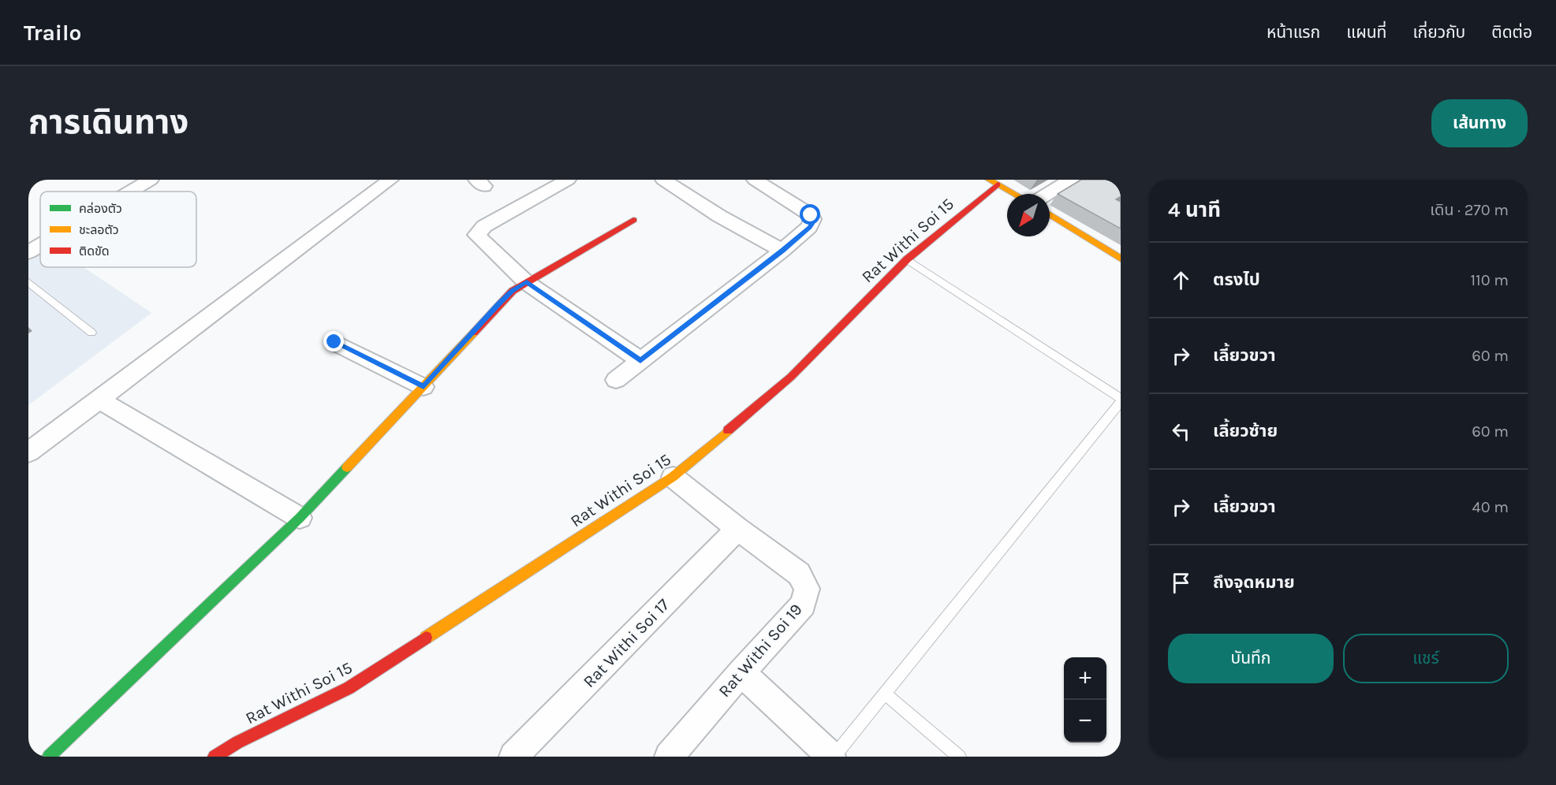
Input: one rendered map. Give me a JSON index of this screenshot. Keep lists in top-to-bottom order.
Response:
{
  "streets": {
    "street": ["Rat Withi Soi 15", "Rat Withi Soi 17", "Rat Withi Soi 19"]
  },
  "crossings": [
    ["Rat Withi Soi 15", "Rat Withi Soi 19"],
    ["Rat Withi Soi 17", "Rat Withi Soi 19"]
  ],
  "legend": ["คล่องตัว", "ชะลอตัว", "ติดขัด"],
  "north": "bottom left",
  "page": {
    "header": "Trailo",
    "nav": [
      "หน้าแรก",
      "แผนที่",
      "เกี่ยวกับ",
      "ติดต่อ"
    ],
    "title": "การเดินทาง",
    "buttons": [
      "เส้นทาง",
      ["บันทึก", "แชร์"]
    ],
    "heading": ["4 นาที", "เดิน · 270 m"],
    "list": [
      ["ตรงไป", "110 m"],
      ["เลี้ยวขวา", "60 m"],
      ["เลี้ยวซ้าย", "60 m"],
      ["เลี้ยวขวา", "40 m"],
      "ถึงจุดหมาย"
    ],
    "map_buttons": ["+", "−"]
  }
}
